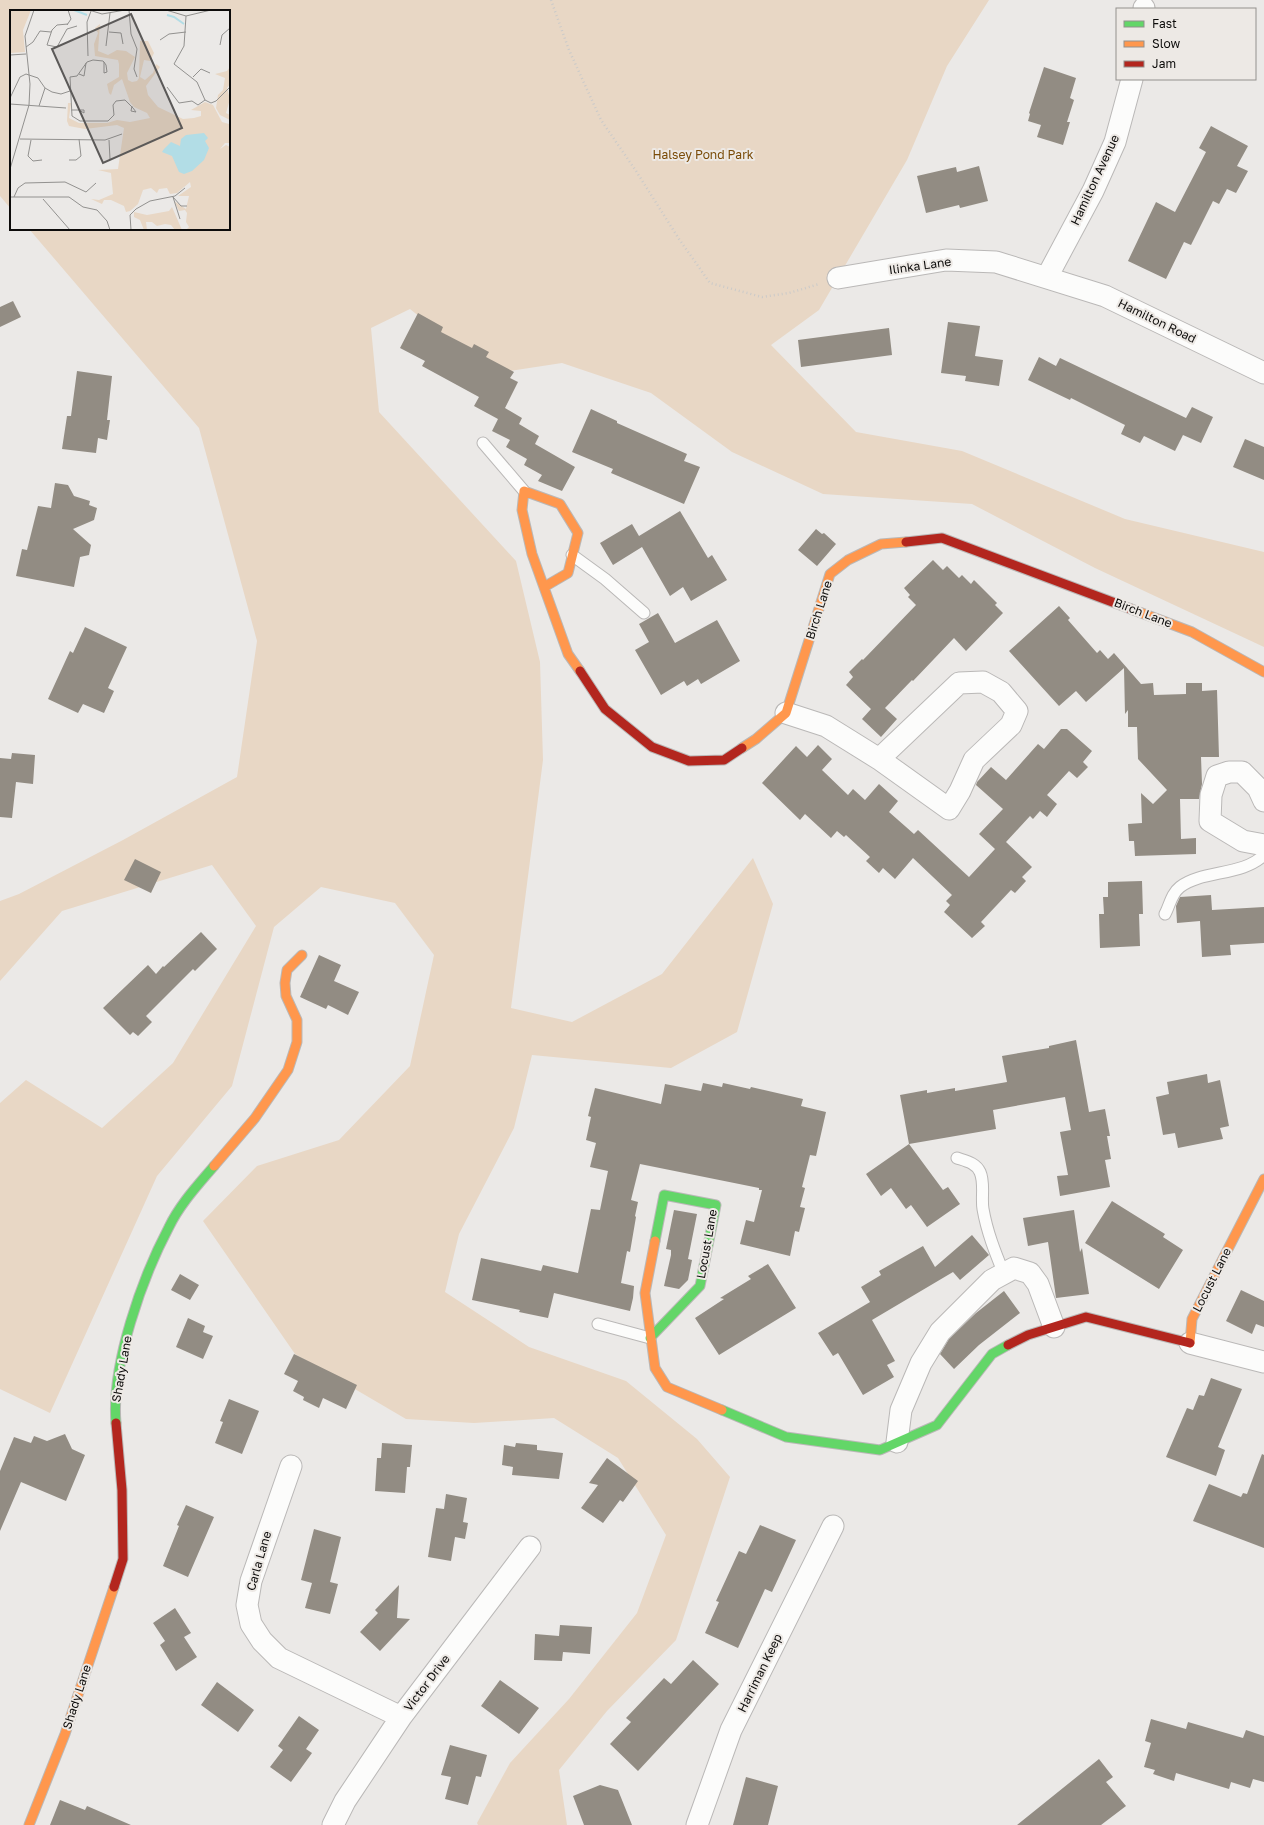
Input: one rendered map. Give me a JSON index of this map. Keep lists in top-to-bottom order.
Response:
{
  "streets": {
    "street": [
      "Hamilton Avenue",
      "Ilinka Lane",
      "Hamilton Road",
      "Birch Lane",
      "Locust Lane",
      "Shady Lane",
      "Carla Lane",
      "Harriman Keep",
      "Victor Drive"
    ]
  },
  "crossings": [
    ["Hamilton Avenue", "Ilinka Lane"],
    ["Hamilton Avenue", "Hamilton Road"],
    ["Ilinka Lane", "Hamilton Road"],
    ["Carla Lane", "Victor Drive"]
  ],
  "parks": ["Halsey Pond Park"],
  "legend": ["Fast", "Slow", "Jam"]
}
